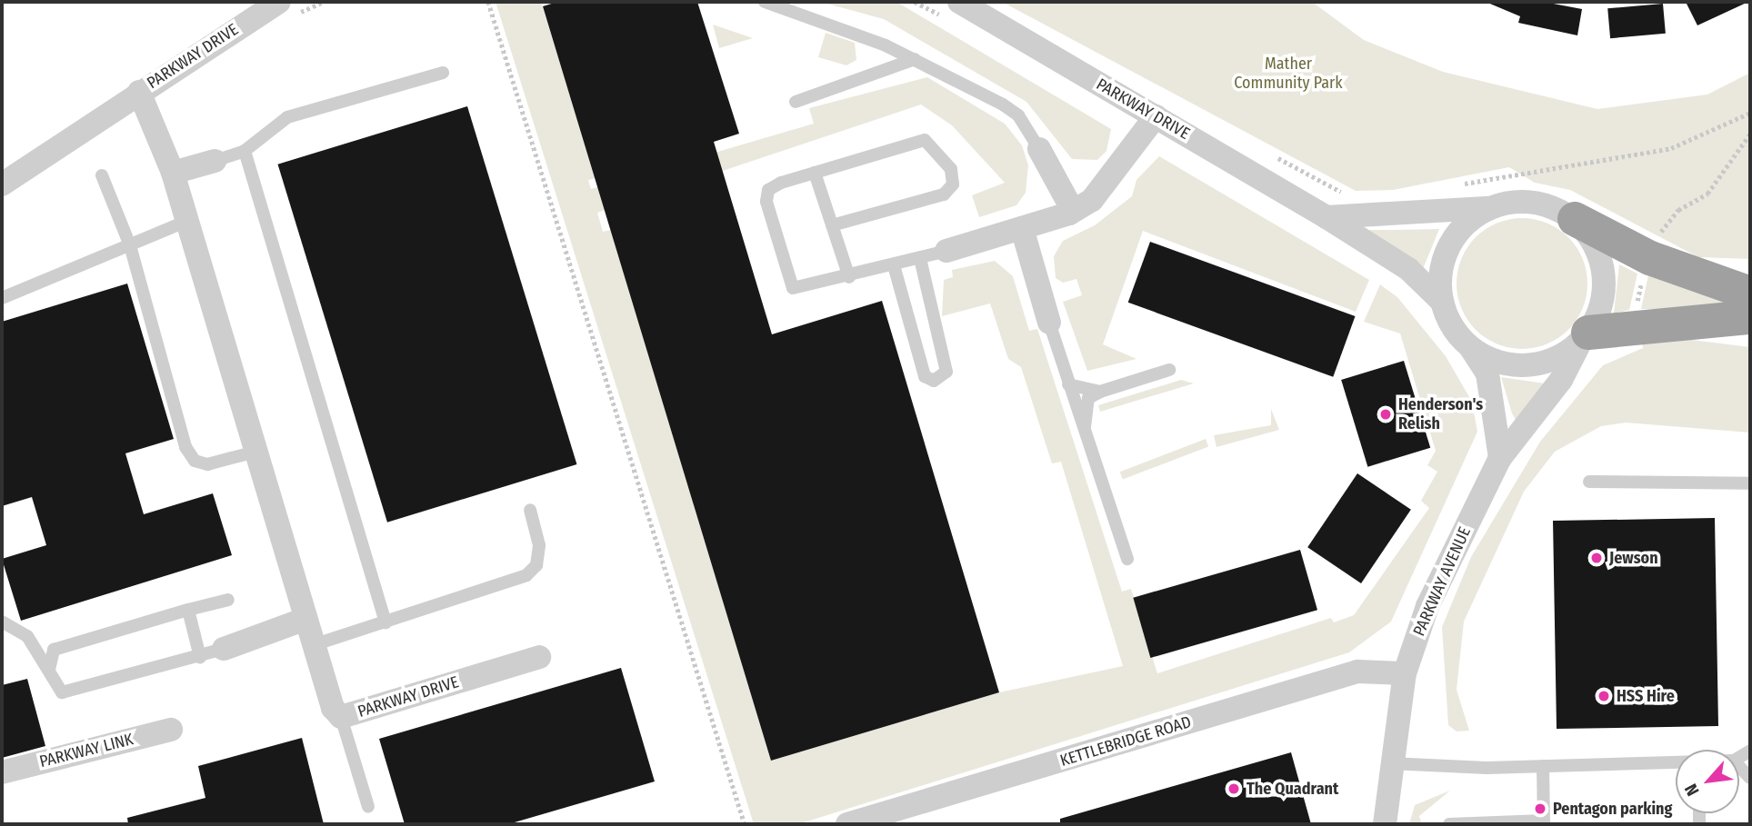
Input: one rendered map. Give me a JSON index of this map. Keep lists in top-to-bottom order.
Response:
{
  "streets": {
    "street": [
      "PARKWAY DRIVE",
      "PARKWAY AVENUE",
      "KETTLEBRIDGE ROAD",
      "PARKWAY LINK"
    ]
  },
  "crossings": [
    ["PARKWAY DRIVE", "PARKWAY AVENUE"],
    ["PARKWAY AVENUE", "KETTLEBRIDGE ROAD"]
  ],
  "parks": ["Mather Community Park"],
  "places": [
    "Henderson's Relish",
    "Jewson",
    "HSS Hire",
    "The Quadrant",
    "Pentagon parking"
  ],
  "north": "bottom left"
}
